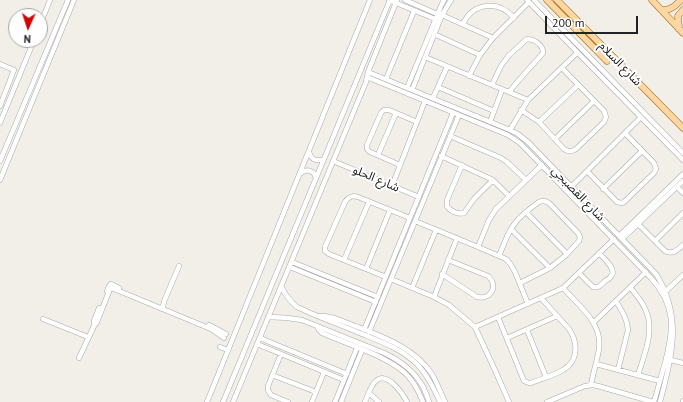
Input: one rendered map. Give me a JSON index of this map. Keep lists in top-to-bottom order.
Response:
{
  "streets": {
    "main road": ["شارع السلام"],
    "street": ["شارع الحلو", "شارع القصبجي"]
  },
  "scale_bar": "200 m",
  "north": "bottom"
}
